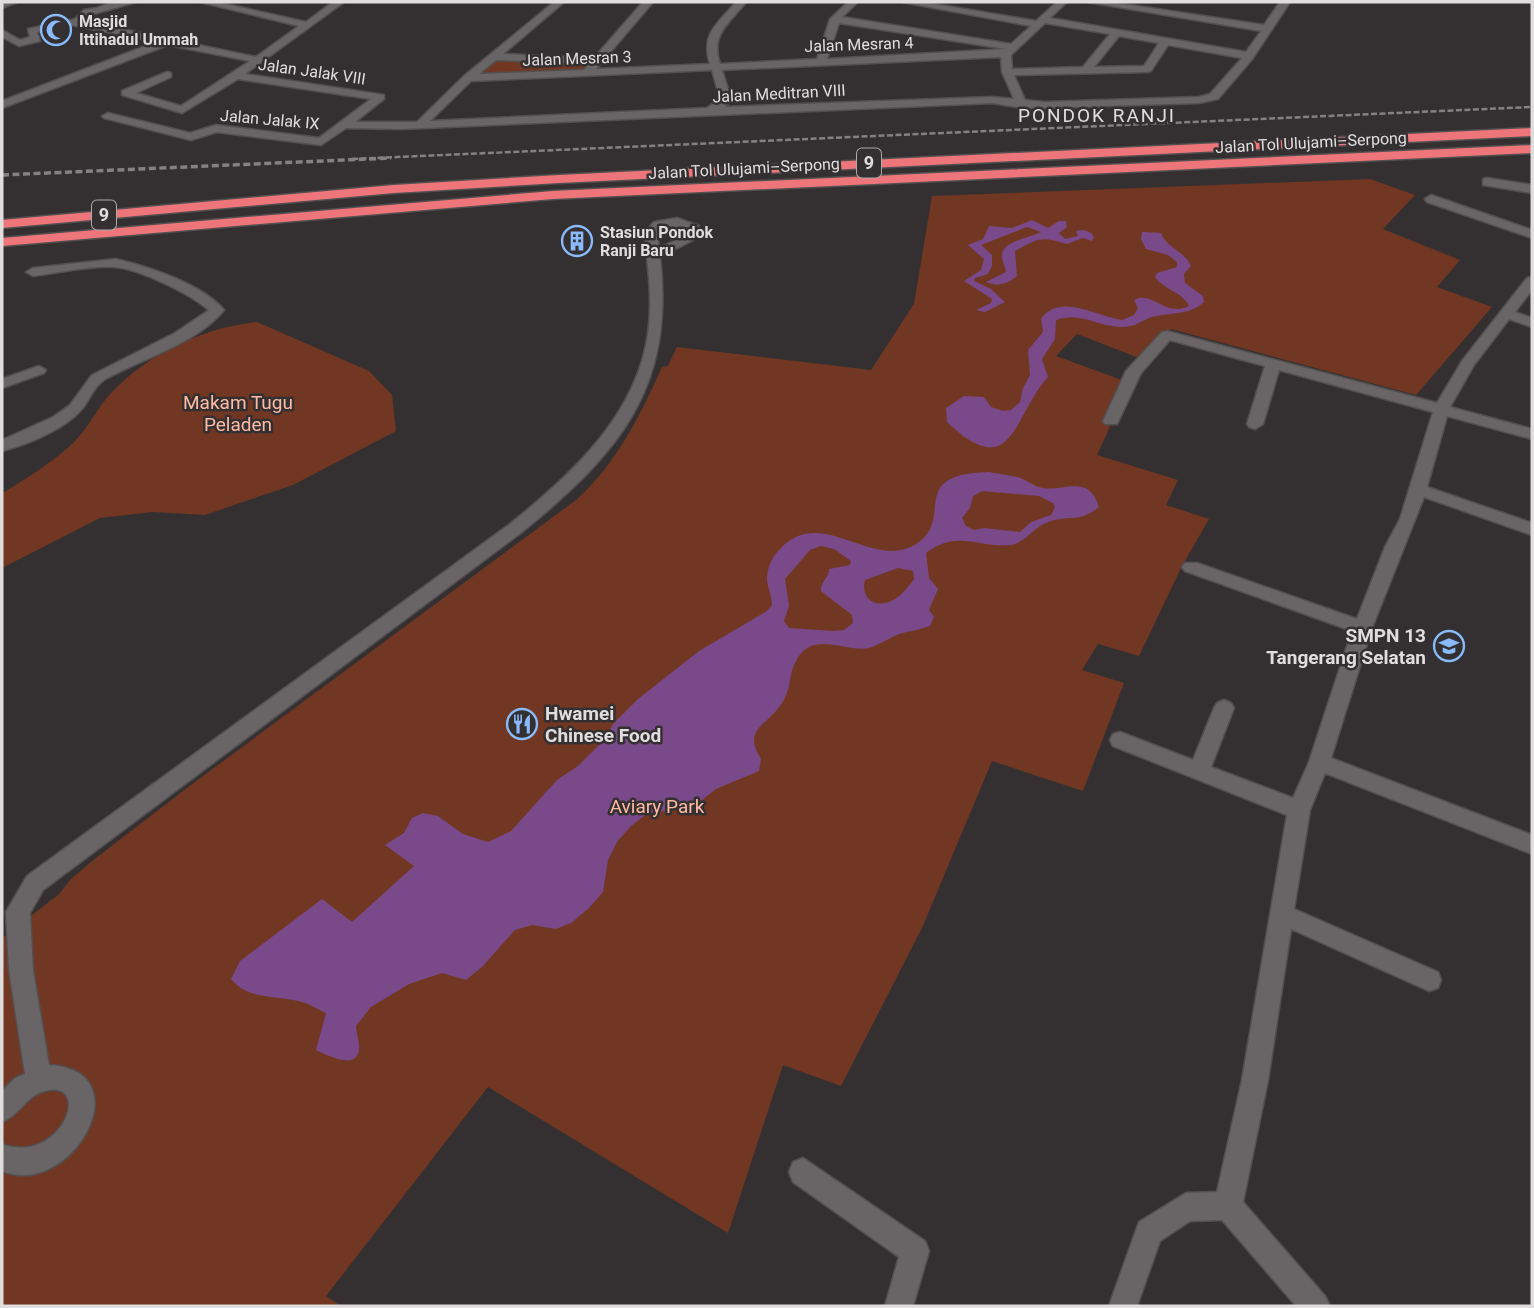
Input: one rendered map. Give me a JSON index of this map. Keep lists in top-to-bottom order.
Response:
{
  "streets": {
    "highway": ["Jalan Tol Ulujami–Serpong", "9"],
    "street": [
      "Jalan Mesran 4",
      "Jalan Mesran 3",
      "Jalan Jalak VIII",
      "Jalan Meditran VIII",
      "Jalan Jalak IX"
    ]
  },
  "crossings": [
    ["Jalan Mesran 4", "Jalan Mesran 3"],
    ["Jalan Jalak VIII", "Jalan Meditran VIII"],
    ["Jalan Jalak VIII", "Jalan Jalak IX"],
    ["Jalan Meditran VIII", "Jalan Jalak IX"]
  ],
  "districts": ["PONDOK RANJI"],
  "parks": ["Makam Tugu Peladen", "Aviary Park"],
  "places": {
    "mosque": ["Masjid Ittihadul Ummah"],
    "building": ["Stasiun Pondok Ranji Baru"],
    "school or university": ["SMPN 13 Tangerang Selatan"],
    "restaurant": ["Hwamei Chinese Food"]
  }
}
